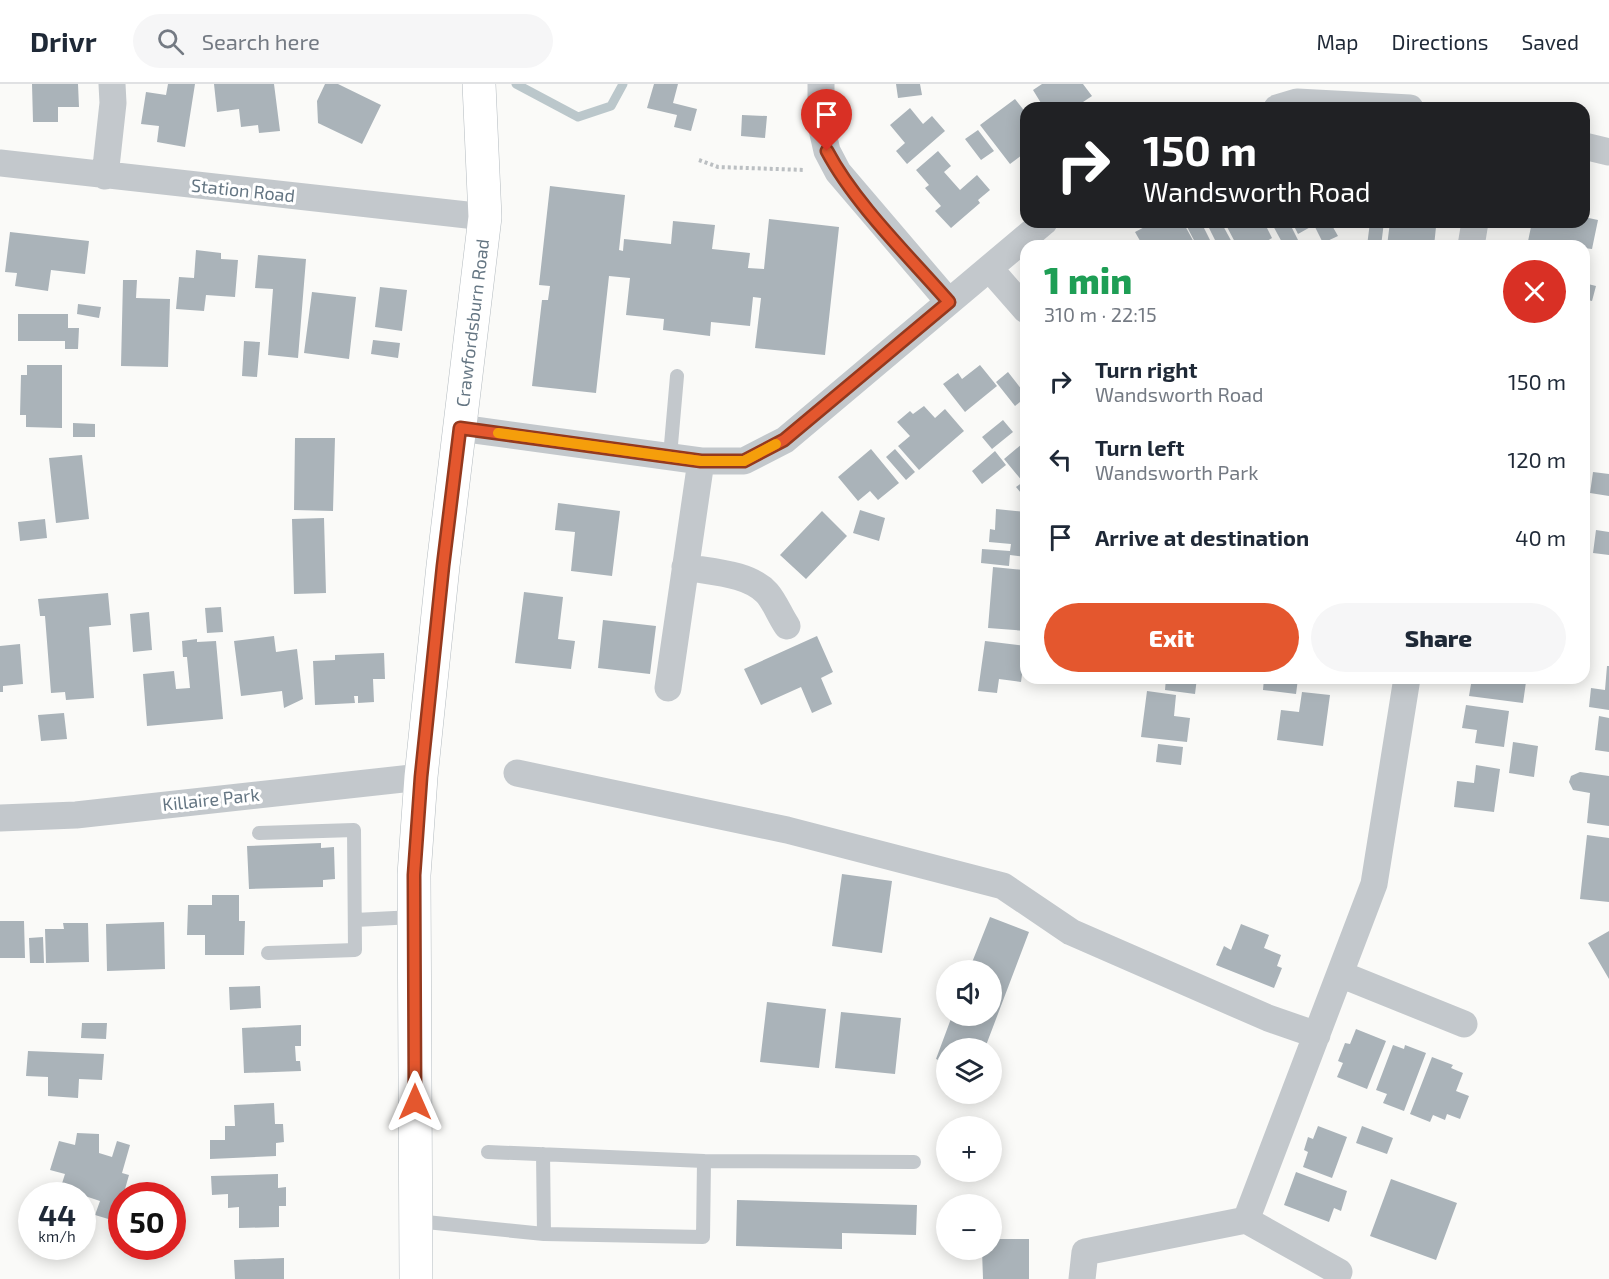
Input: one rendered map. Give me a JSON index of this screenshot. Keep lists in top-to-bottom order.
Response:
{
  "streets": {
    "main road": ["Crawfordsburn Road"],
    "street": ["Station Road", "Killaire Park"]
  },
  "crossings": [
    ["Station Road", "Crawfordsburn Road"],
    ["Crawfordsburn Road", "Killaire Park"]
  ],
  "page": {
    "header": "Drivr",
    "search": "Search here",
    "nav": ["Map", "Directions", "Saved"],
    "turn": ["150 m", "Wandsworth Road"],
    "heading": ["1 min", "310 m · 22:15"],
    "list": [
      {
        "name": "Turn right",
        "note": "Wandsworth Road",
        "value": "150 m"
      },
      {
        "name": "Turn left",
        "note": "Wandsworth Park",
        "value": "120 m"
      },
      {
        "name": "Arrive at destination",
        "value": "40 m"
      }
    ],
    "buttons": ["Exit", "Share"],
    "map_buttons": ["+", "−"],
    "speed": "44 km/h",
    "limit": "50"
  }
}
